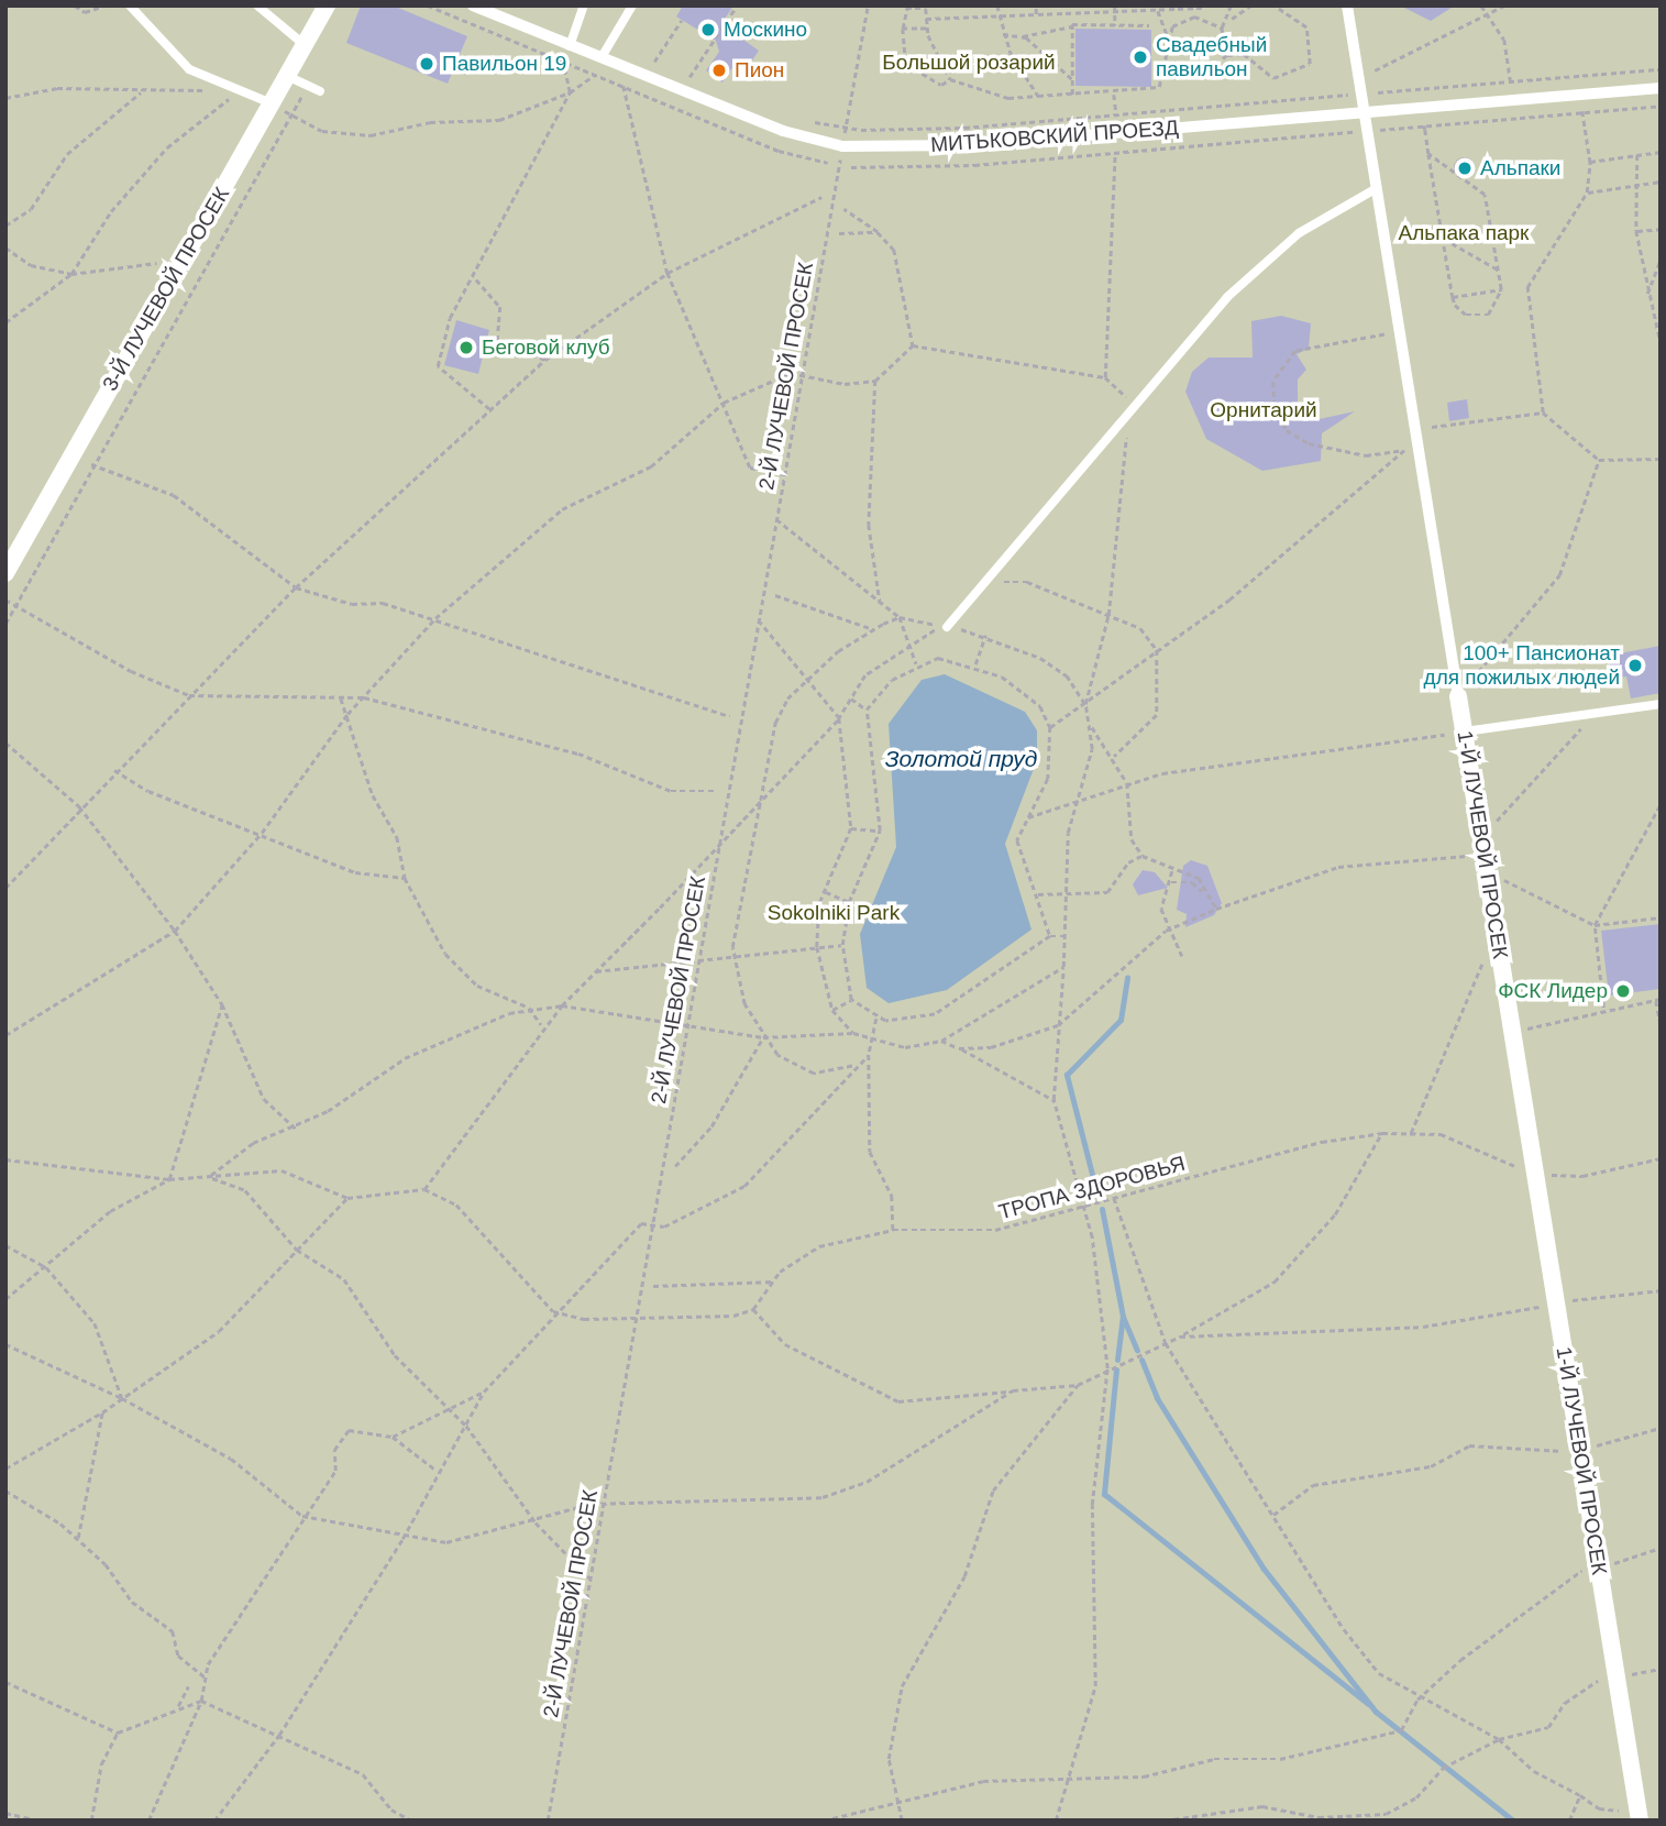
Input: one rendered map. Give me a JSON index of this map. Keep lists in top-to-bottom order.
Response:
{
  "streets": {
    "street": ["МИТЬКОВСКИЙ ПРОЕЗД", "3-Й ЛУЧЕВОЙ ПРОСЕК", "1-Й ЛУЧЕВОЙ ПРОСЕК"],
    "path": ["2-Й ЛУЧЕВОЙ ПРОСЕК", "ТРОПА ЗДОРОВЬЯ"]
  },
  "crossings": [
    ["МИТЬКОВСКИЙ ПРОЕЗД", "1-Й ЛУЧЕВОЙ ПРОСЕК"],
    ["1-Й ЛУЧЕВОЙ ПРОСЕК", "ТРОПА ЗДОРОВЬЯ"]
  ],
  "water": ["Золотой пруд"],
  "parks": [
    "Большой розарий",
    "Альпака парк",
    "Орнитарий",
    "Sokolniki Park"
  ],
  "places": [
    "Москино",
    "Свадебный павильон",
    "Павильон 19",
    "Пион",
    "Альпаки",
    "Беговой клуб",
    "100+ Пансионат для пожилых людей",
    "ФСК Лидер"
  ]
}
